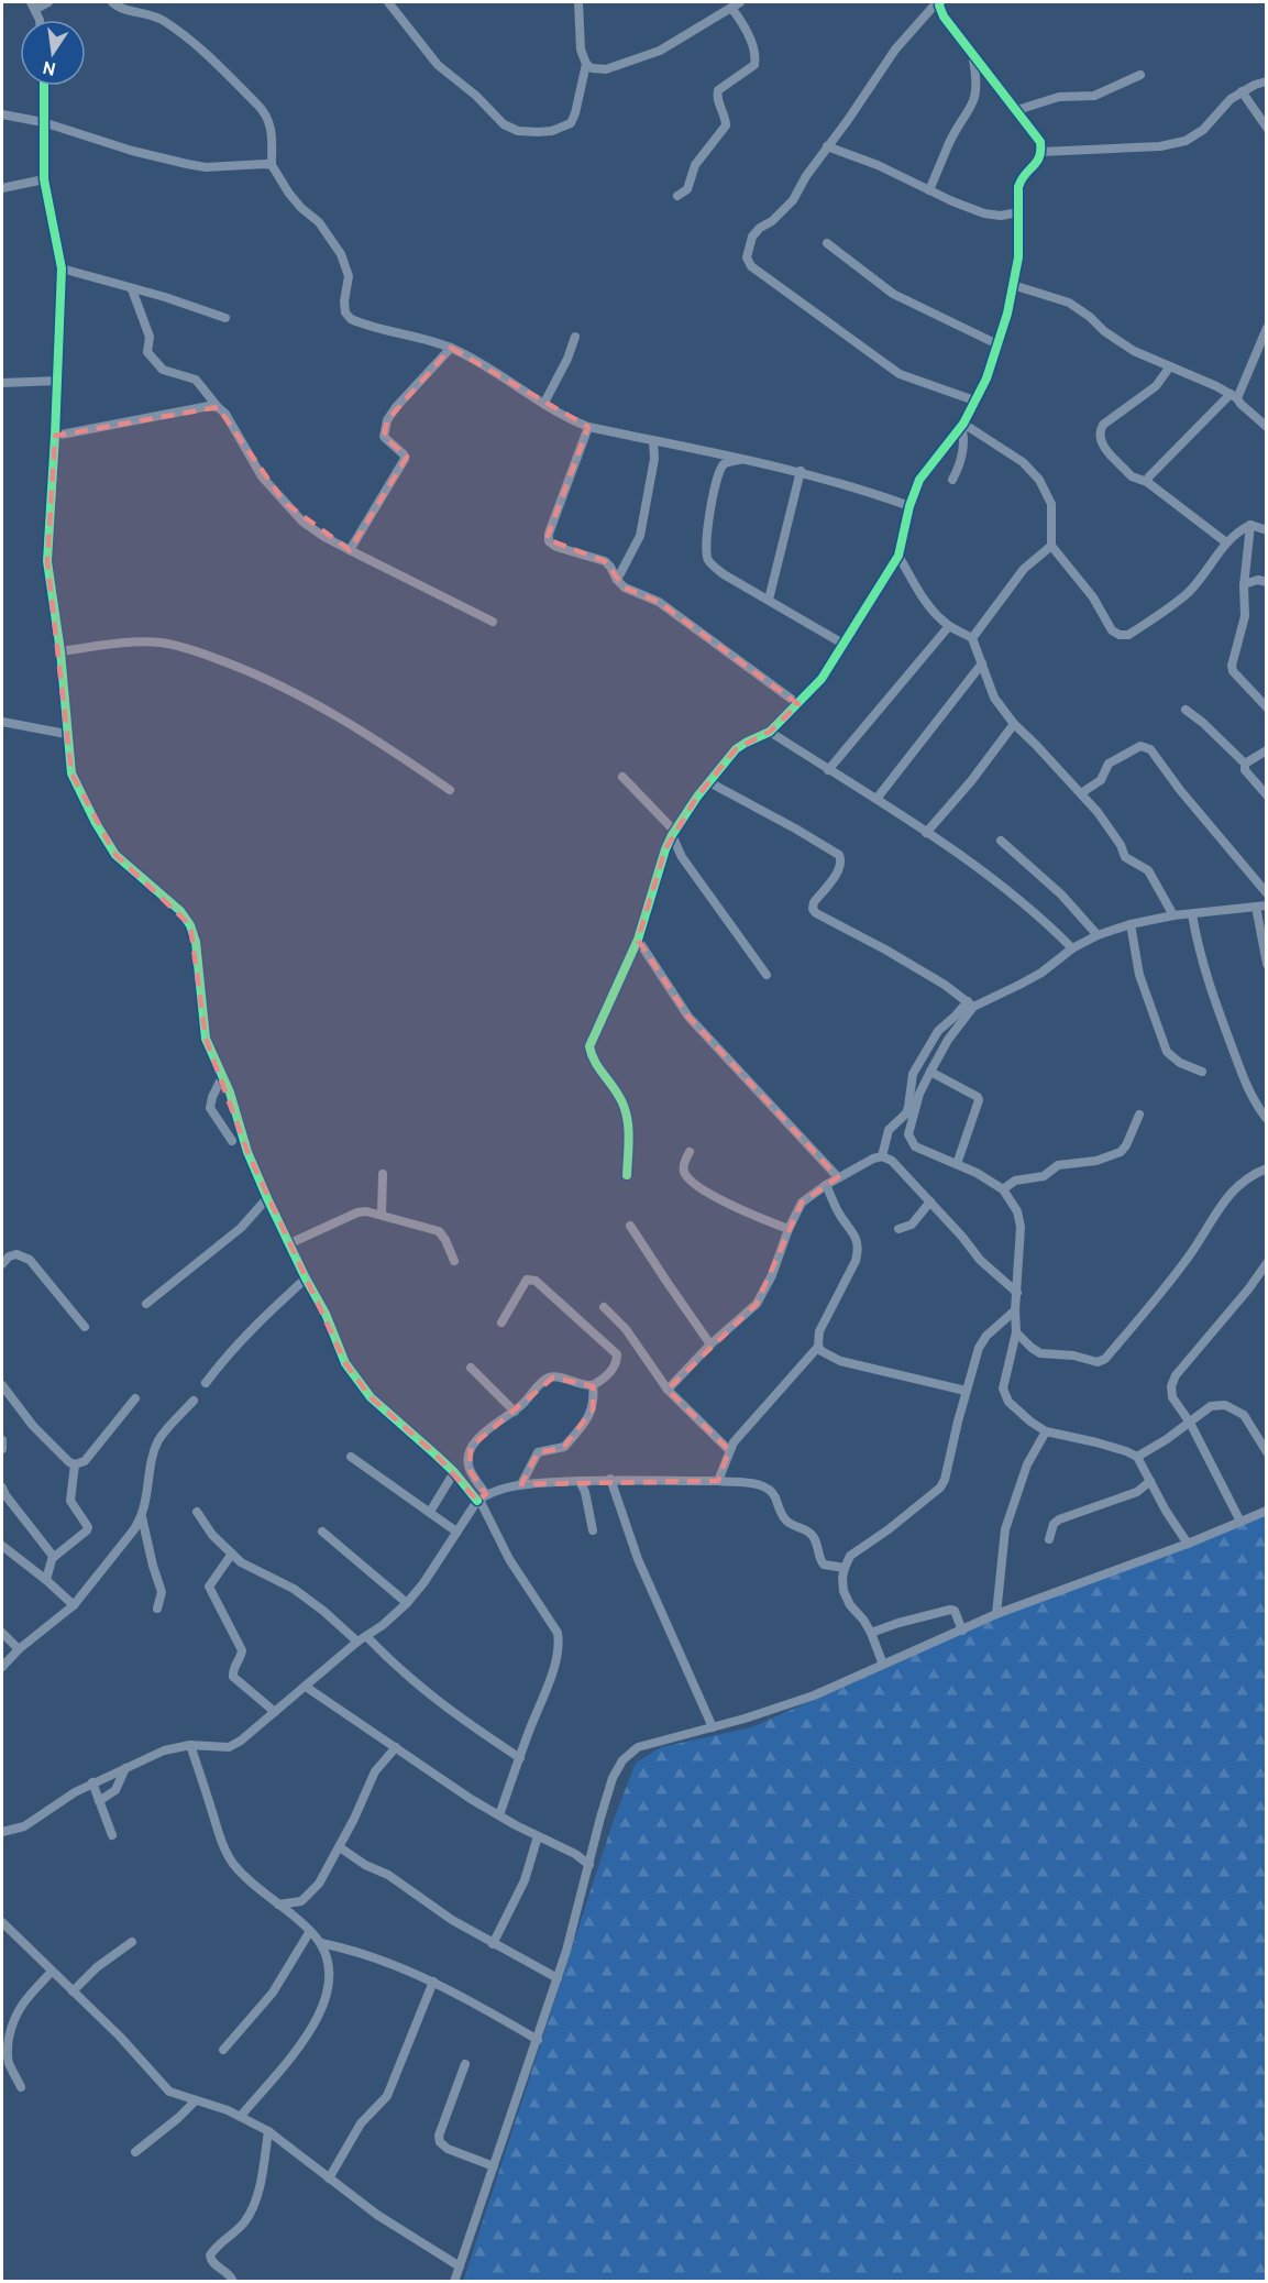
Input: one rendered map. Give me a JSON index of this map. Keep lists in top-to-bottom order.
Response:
{
  "north": "bottom"
}
